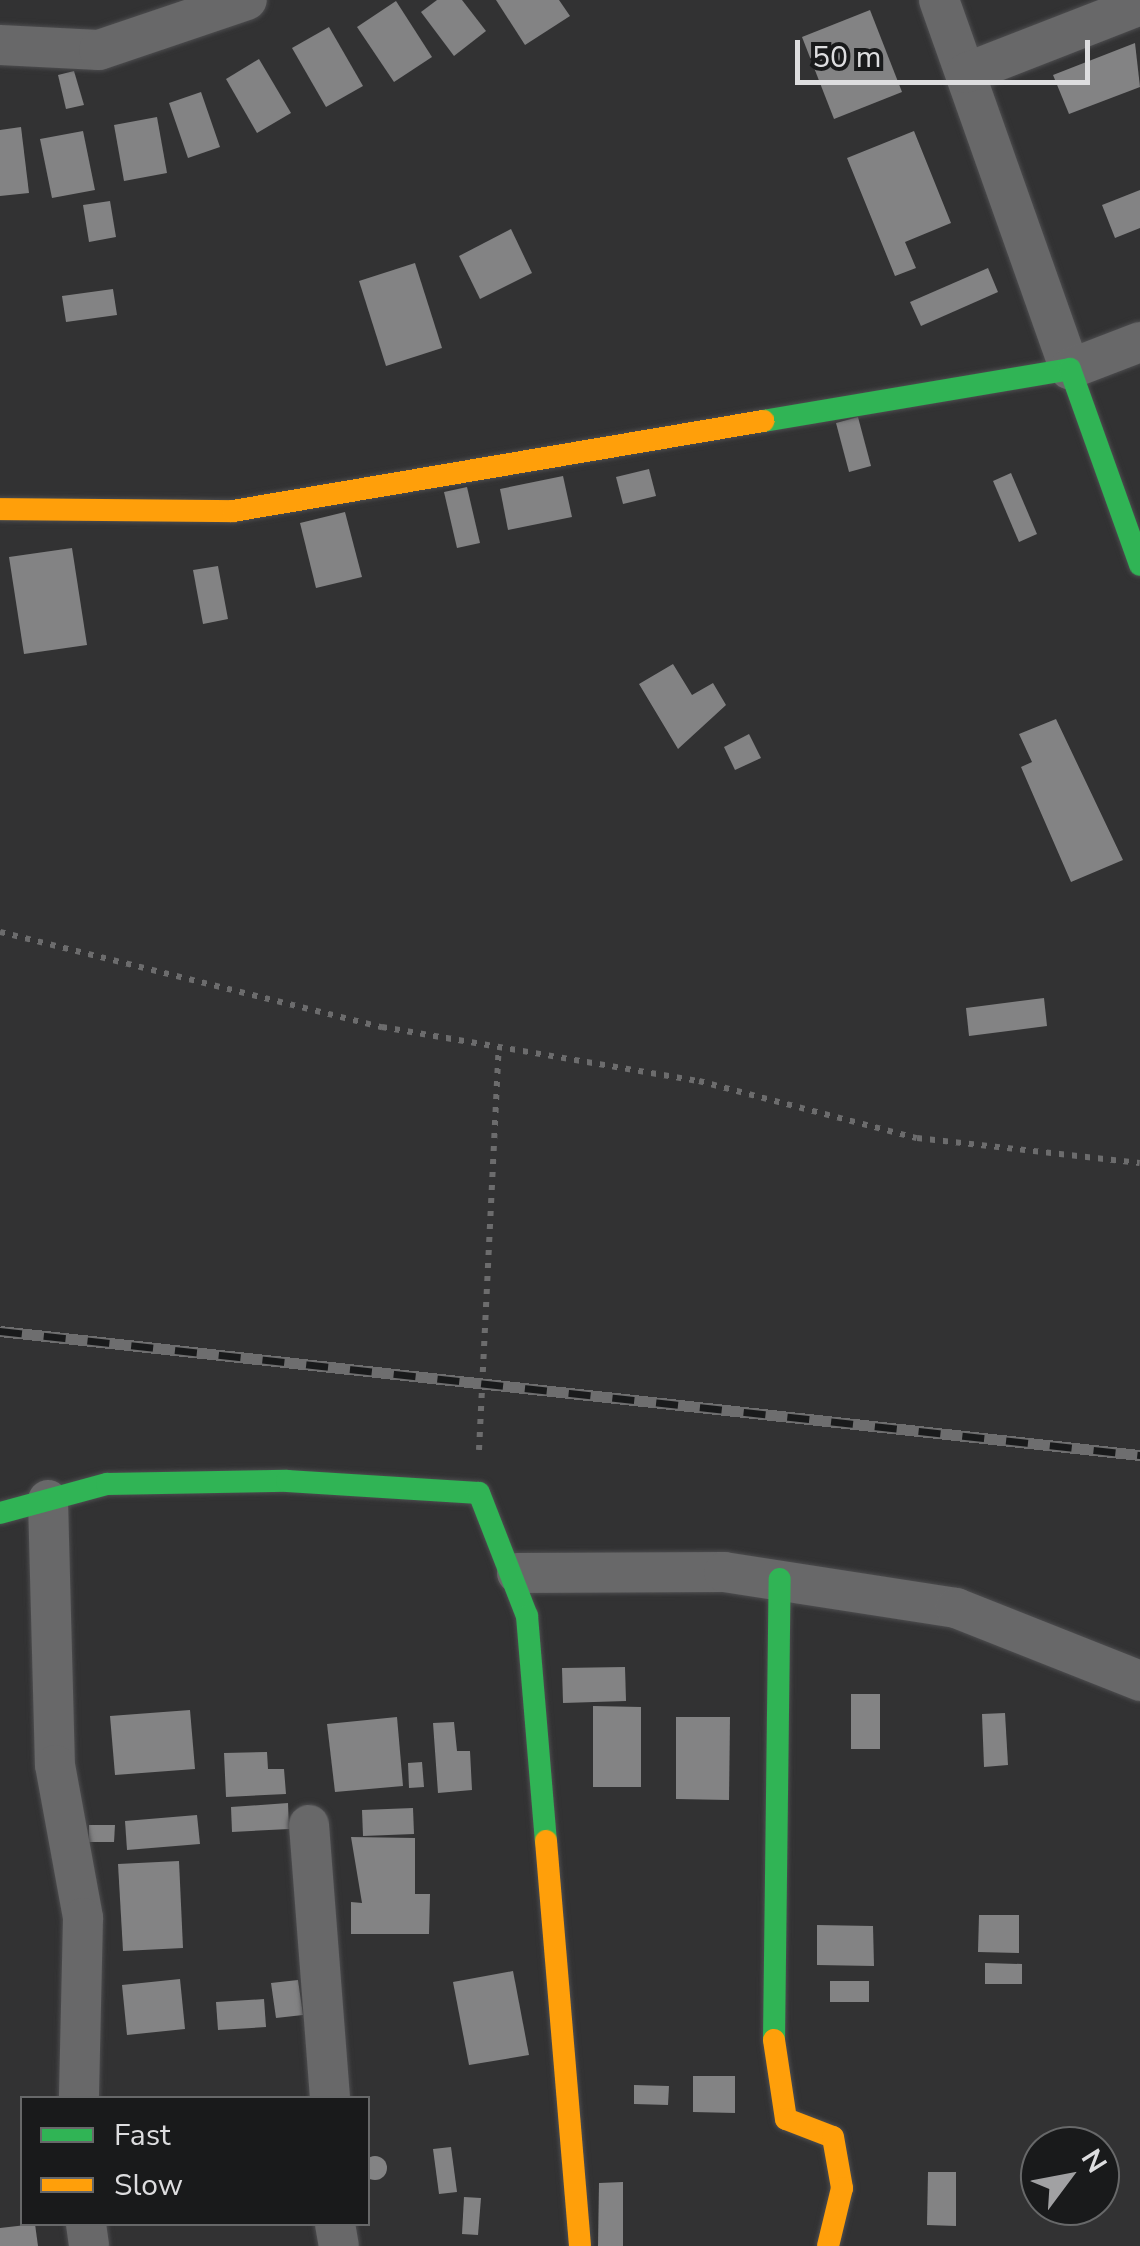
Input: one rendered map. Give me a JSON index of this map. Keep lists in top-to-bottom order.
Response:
{
  "legend": ["Fast", "Slow"],
  "scale_bar": "50 m",
  "north": "top right"
}
